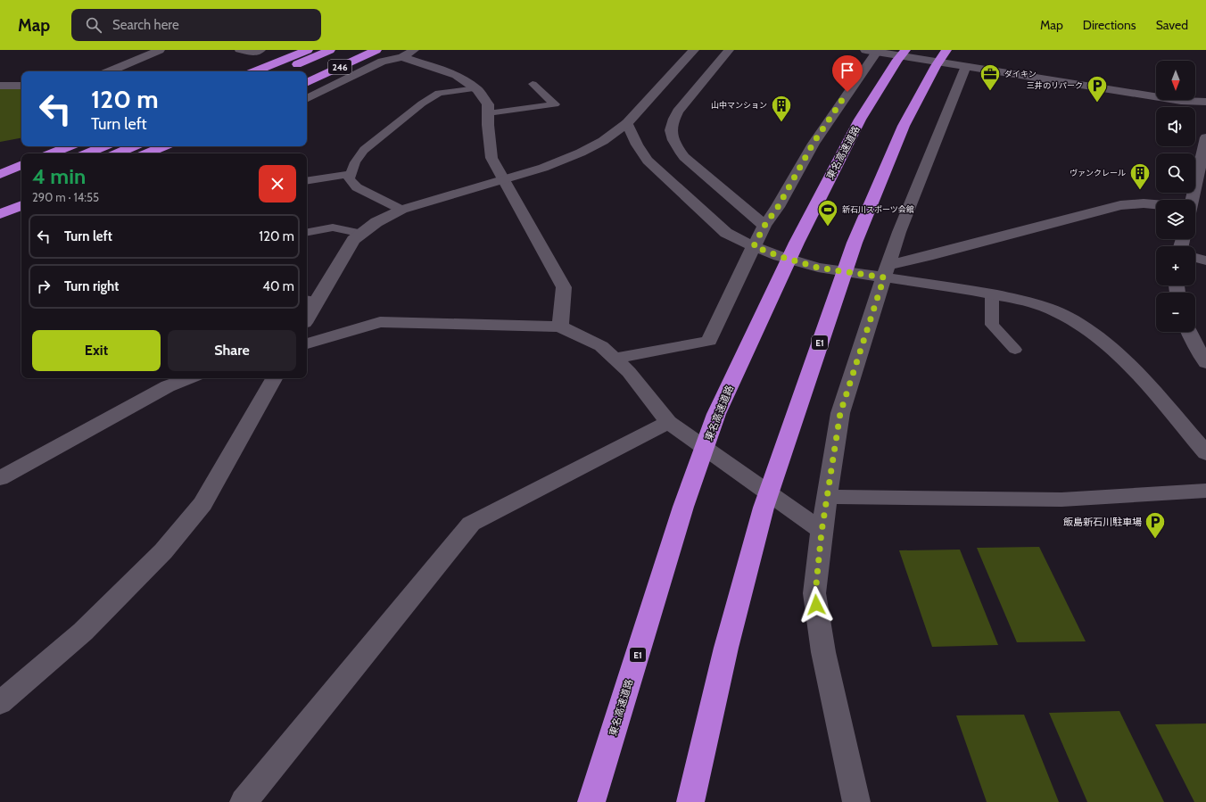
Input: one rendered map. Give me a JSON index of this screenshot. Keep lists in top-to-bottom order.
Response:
{
  "streets": {
    "highway": ["246", "東名高速道路", "E1"]
  },
  "places": {
    "office": ["ダイキン"],
    "parking": ["三井のリパーク", "飯島新石川駐車場"],
    "building": ["山中マンション", "ヴァンクレール"],
    "sports": ["新石川スポーツ会館"]
  },
  "north": "bottom",
  "page": {
    "header": "Map",
    "search": "Search here",
    "nav": ["Map", "Directions", "Saved"],
    "map_buttons": ["+", "−"],
    "turn": ["120 m", "Turn left"],
    "heading": ["4 min", "290 m · 14:55"],
    "list": [
      {
        "name": "Turn left",
        "value": "120 m"
      },
      {
        "name": "Turn right",
        "value": "40 m"
      }
    ],
    "buttons": ["Exit", "Share"]
  }
}
